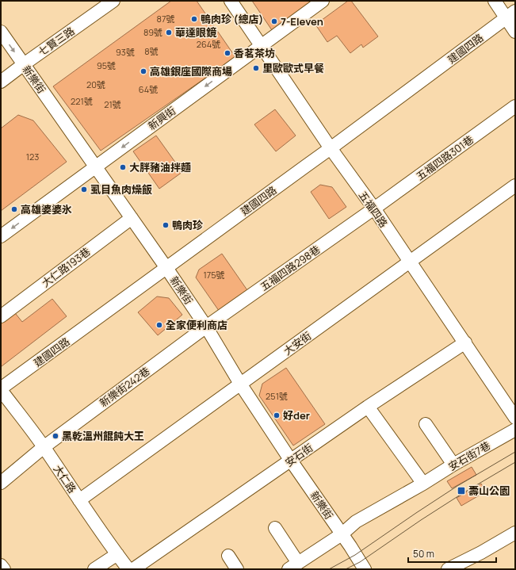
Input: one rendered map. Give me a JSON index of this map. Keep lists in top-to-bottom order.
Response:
{
  "streets": {
    "street": [
      "七賢三路",
      "建國四路",
      "新樂街",
      "新興街",
      "五福四路301巷",
      "五福四路",
      "大仁路193巷",
      "五福四路298巷",
      "大安街",
      "新樂街242巷",
      "安石街",
      "安石街7巷",
      "大仁路"
    ]
  },
  "crossings": [
    ["七賢三路", "新樂街"],
    ["建國四路", "新樂街"],
    ["建國四路", "五福四路"],
    ["建國四路", "大仁路"],
    ["新樂街", "新興街"],
    ["新樂街", "大仁路193巷"],
    ["新樂街", "五福四路298巷"],
    ["新樂街", "大安街"],
    ["新樂街", "新樂街242巷"],
    ["新樂街", "安石街"],
    ["新樂街", "安石街7巷"],
    ["新興街", "五福四路"],
    ["五福四路301巷", "五福四路"],
    ["五福四路301巷", "五福四路298巷"],
    ["五福四路", "五福四路298巷"],
    ["五福四路", "大安街"],
    ["五福四路", "安石街"],
    ["五福四路298巷", "新樂街242巷"],
    ["大安街", "大仁路"],
    ["新樂街242巷", "大仁路"]
  ],
  "one_way": ["新興街"],
  "places": {
    "other": [
      "鴨肉珍 (總店)",
      "7-Eleven",
      "華達眼鏡",
      "香茗茶坊",
      "里歐歐式早餐",
      "高雄銀座國際商場",
      "大胖豬油拌麵",
      "虱目魚肉燥飯",
      "高雄婆婆氷",
      "鴨肉珍",
      "全家便利商店",
      "好der",
      "黑乾溫州餛飩大王"
    ],
    "transit": ["壽山公園"]
  },
  "house_numbers": [
    "87號",
    "89號",
    "264號",
    "8號",
    "93號",
    "95號",
    "20號",
    "64號",
    "221號",
    "21號",
    "123",
    "175號",
    "251號"
  ],
  "scale_bar": "50 m"
}
